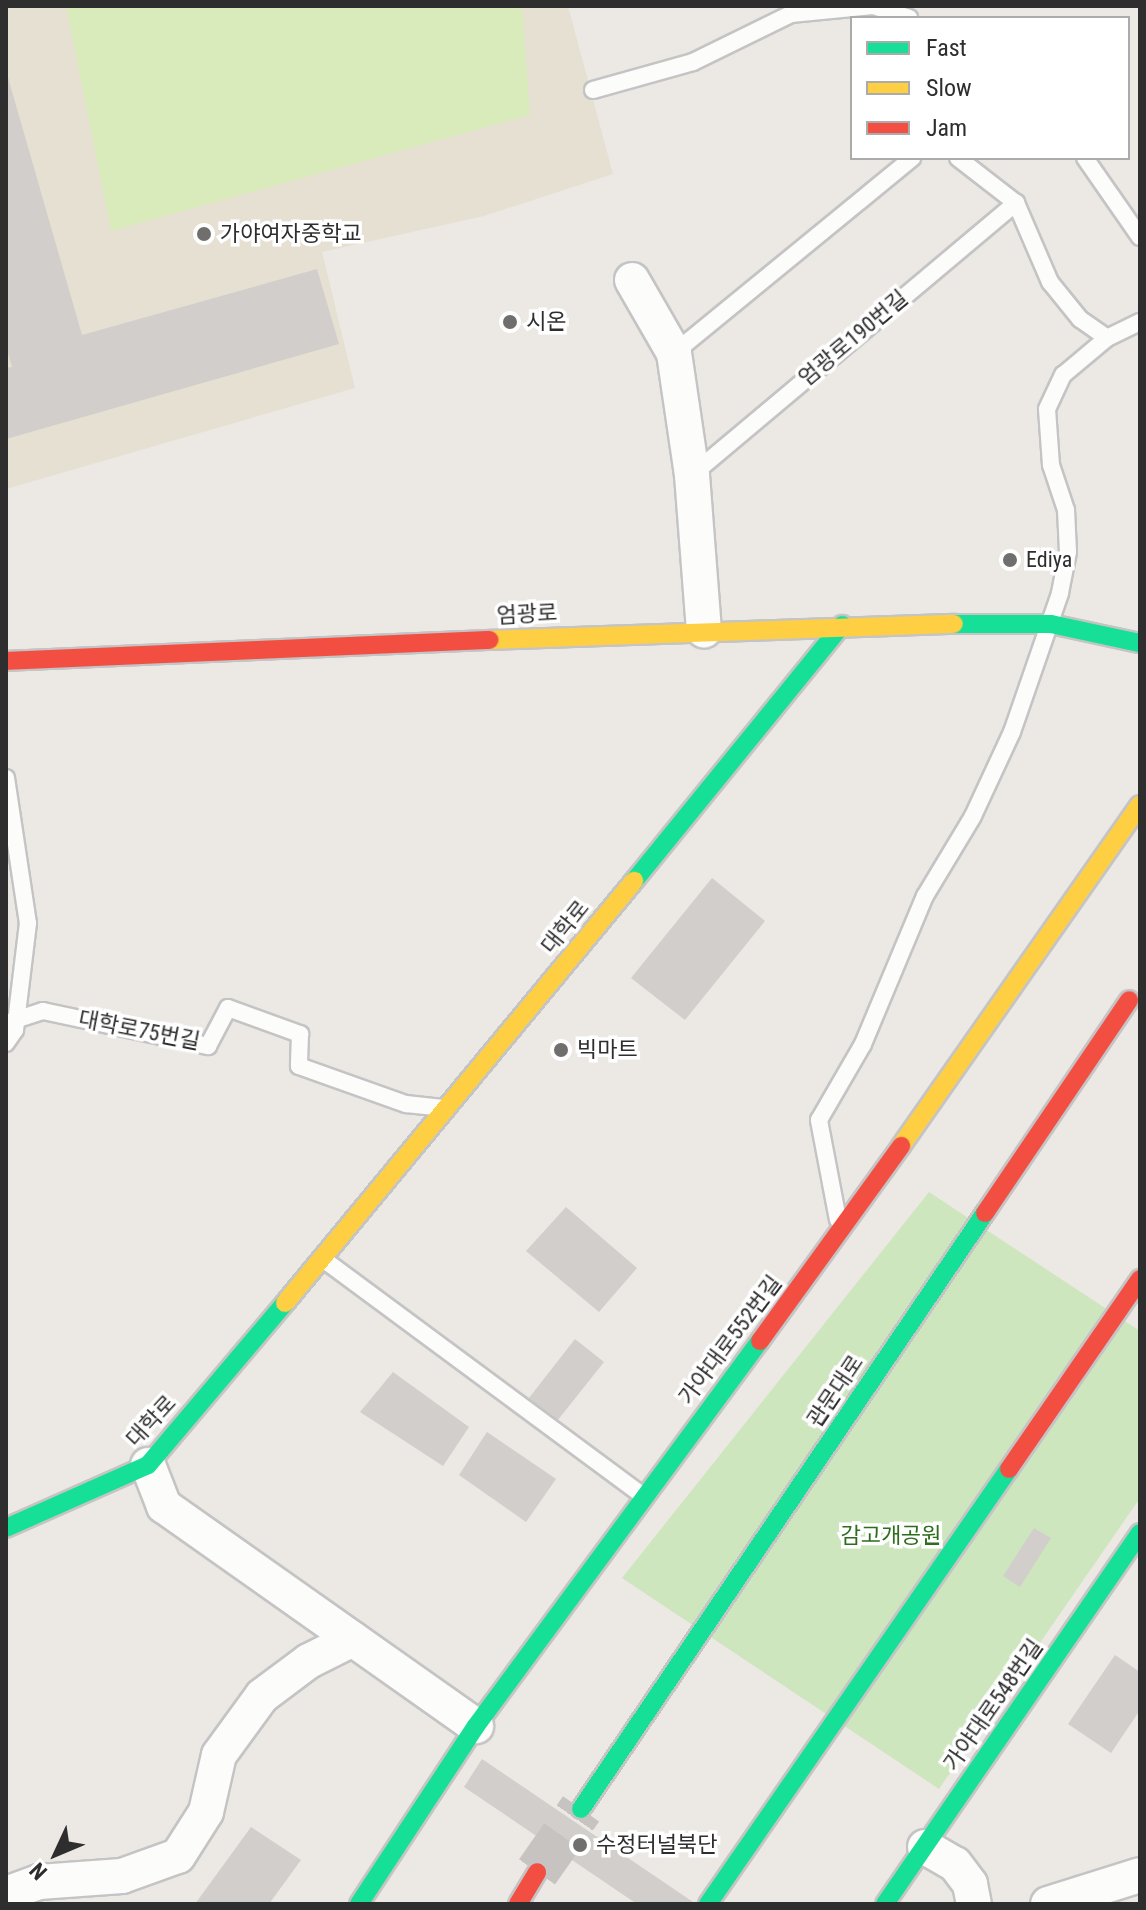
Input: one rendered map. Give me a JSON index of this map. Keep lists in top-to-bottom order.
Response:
{
  "streets": {
    "main road": [
      "엄광로",
      "대학로",
      "가야대로552번길",
      "관문대로",
      "가야대로548번길"
    ],
    "lane": ["엄광로190번길", "대학로75번길"]
  },
  "crossings": [
    ["엄광로", "대학로"],
    ["대학로", "대학로75번길"]
  ],
  "parks": ["감고개공원"],
  "places": [
    "가야여자중학교",
    "시온",
    "Ediya",
    "빅마트",
    "수정터널북단"
  ],
  "legend": ["Fast", "Slow", "Jam"],
  "north": "bottom left"
}
